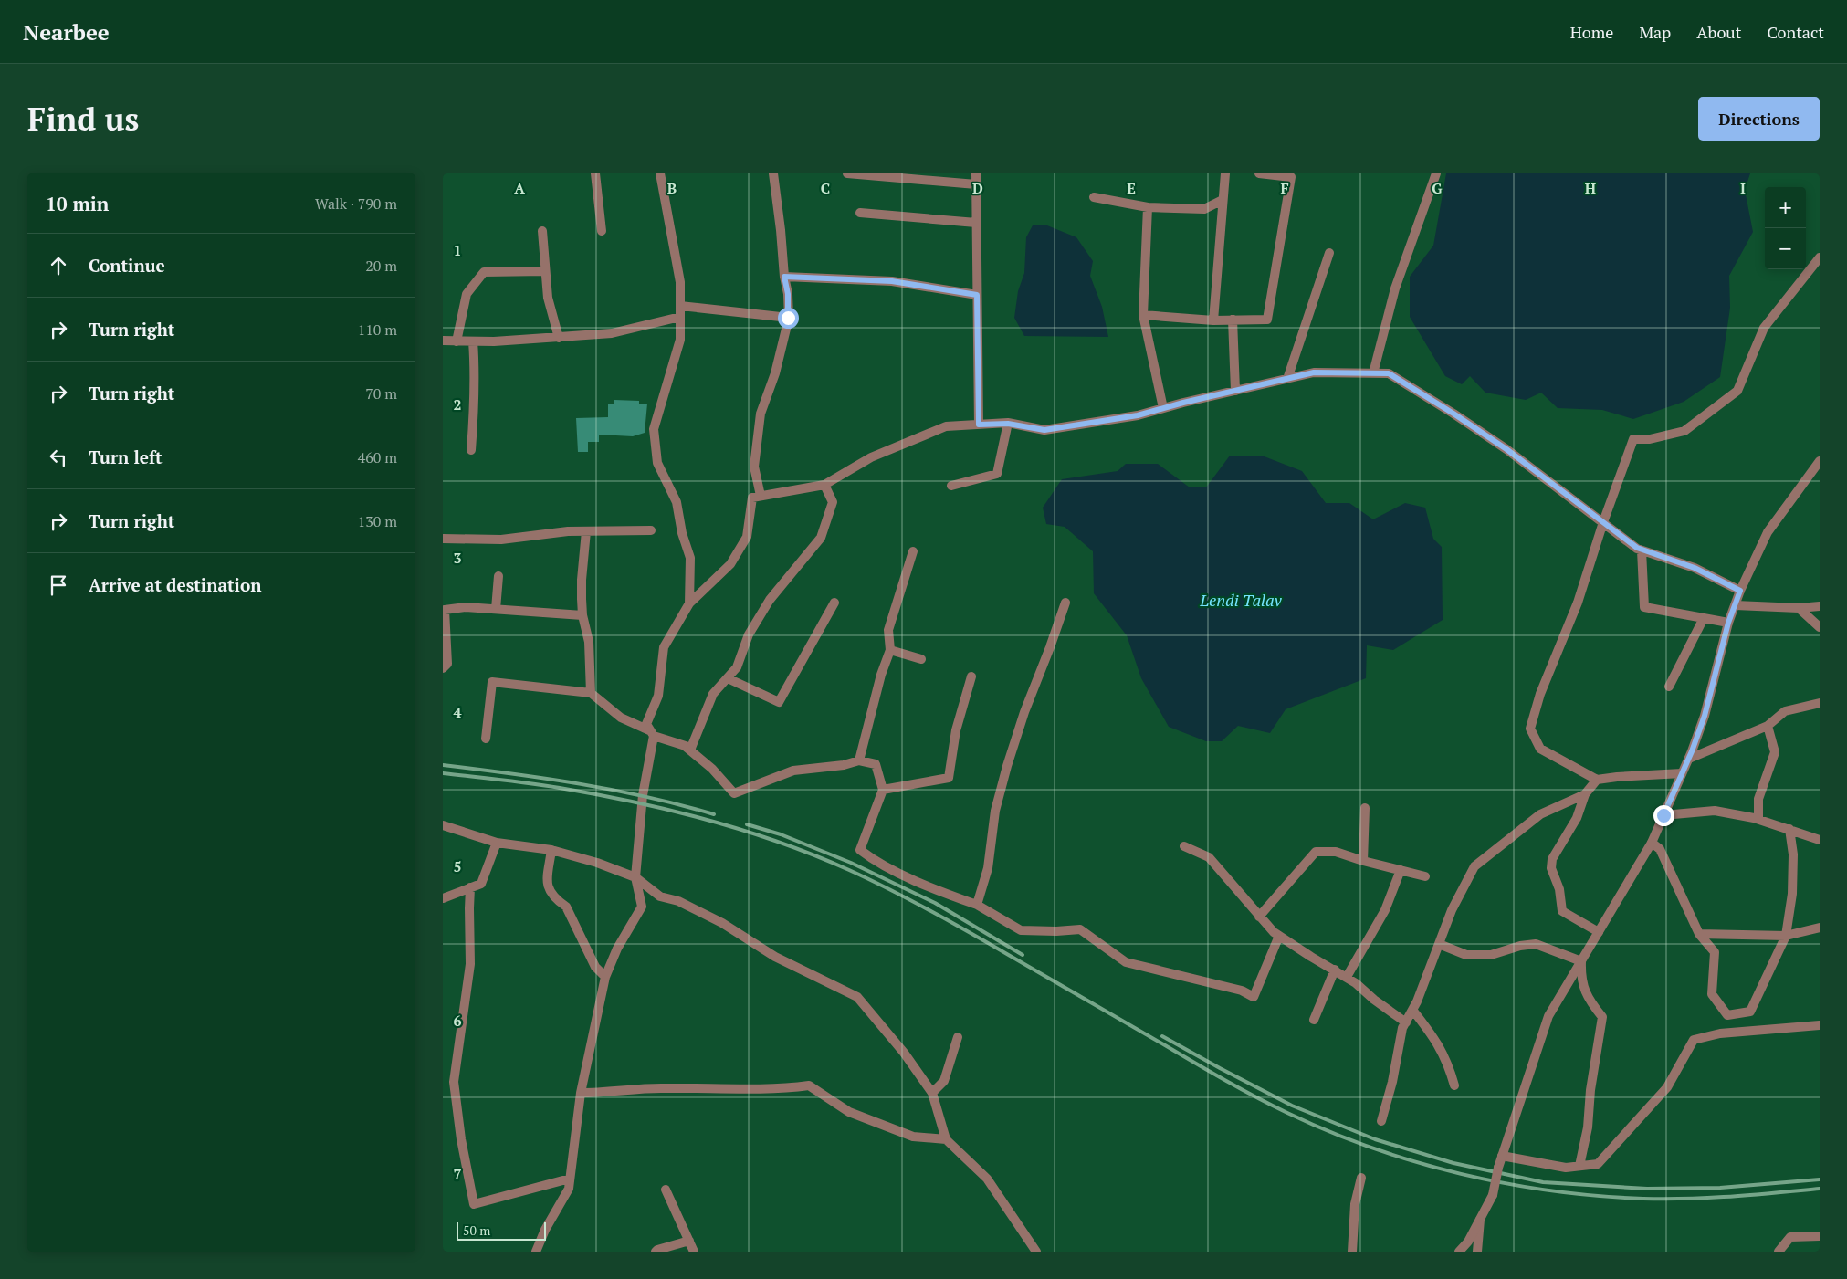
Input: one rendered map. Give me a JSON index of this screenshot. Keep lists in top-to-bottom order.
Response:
{
  "water": ["Lendi Talav"],
  "scale_bar": "50 m",
  "page": {
    "header": "Nearbee",
    "nav": [
      "Home",
      "Map",
      "About",
      "Contact"
    ],
    "buttons": "Directions",
    "title": "Find us",
    "heading": ["10 min", "Walk · 790 m"],
    "map_buttons": ["+", "−"],
    "list": [
      ["Continue", "20 m"],
      ["Turn right", "110 m"],
      ["Turn right", "70 m"],
      ["Turn left", "460 m"],
      ["Turn right", "130 m"],
      "Arrive at destination"
    ],
    "scale": "50 m"
  },
  "grid": {
    "columns": [
      "A",
      "B",
      "C",
      "D",
      "E",
      "F",
      "G",
      "H",
      "I"
    ],
    "rows": [
      "1",
      "2",
      "3",
      "4",
      "5",
      "6",
      "7"
    ]
  }
}
